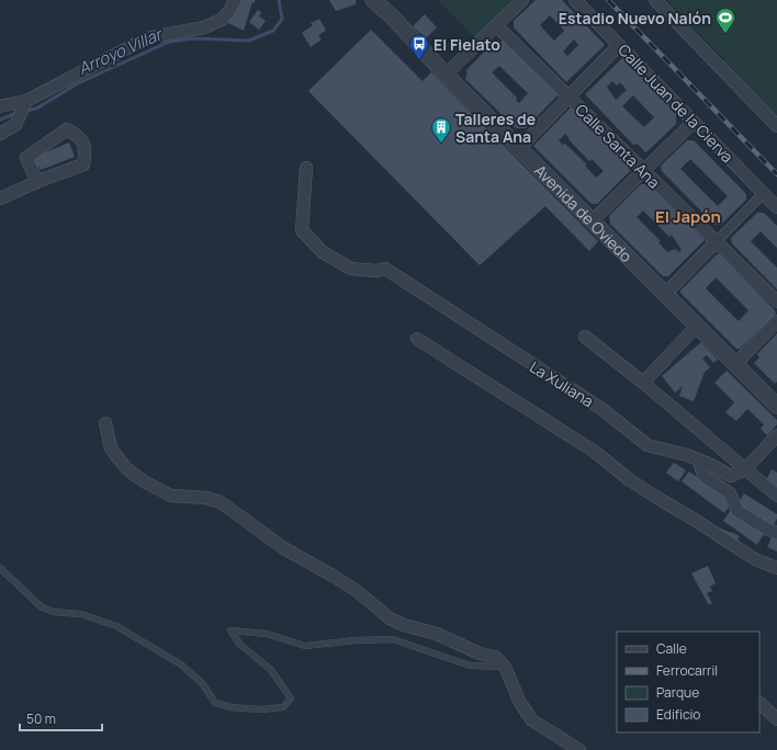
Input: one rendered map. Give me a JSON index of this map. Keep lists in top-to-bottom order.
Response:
{
  "streets": {
    "street": [
      "Calle Juan de la Cierva",
      "Calle Santa Ana",
      "Avenida de Oviedo",
      "La Xuliana"
    ]
  },
  "districts": ["El Japón"],
  "water": ["Arroyo Villar"],
  "places": {
    "sports": ["Estadio Nuevo Nalón"],
    "bus stop": ["El Fielato"],
    "building": ["Talleres de Santa Ana"]
  },
  "legend": [
    "Calle",
    "Ferrocarril",
    "Parque",
    "Edificio"
  ],
  "scale_bar": "50 m"
}
